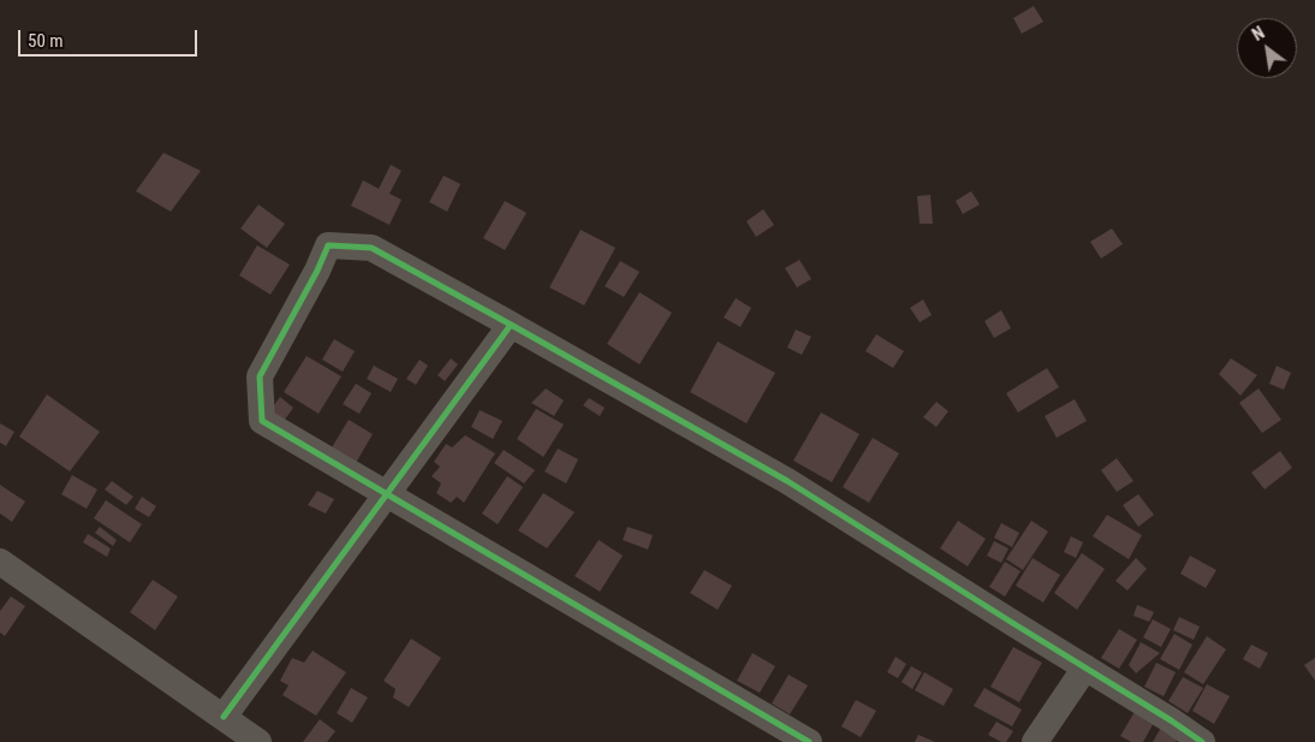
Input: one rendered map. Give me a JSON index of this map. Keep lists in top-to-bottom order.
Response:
{
  "scale_bar": "50 m",
  "north": "top left"
}
